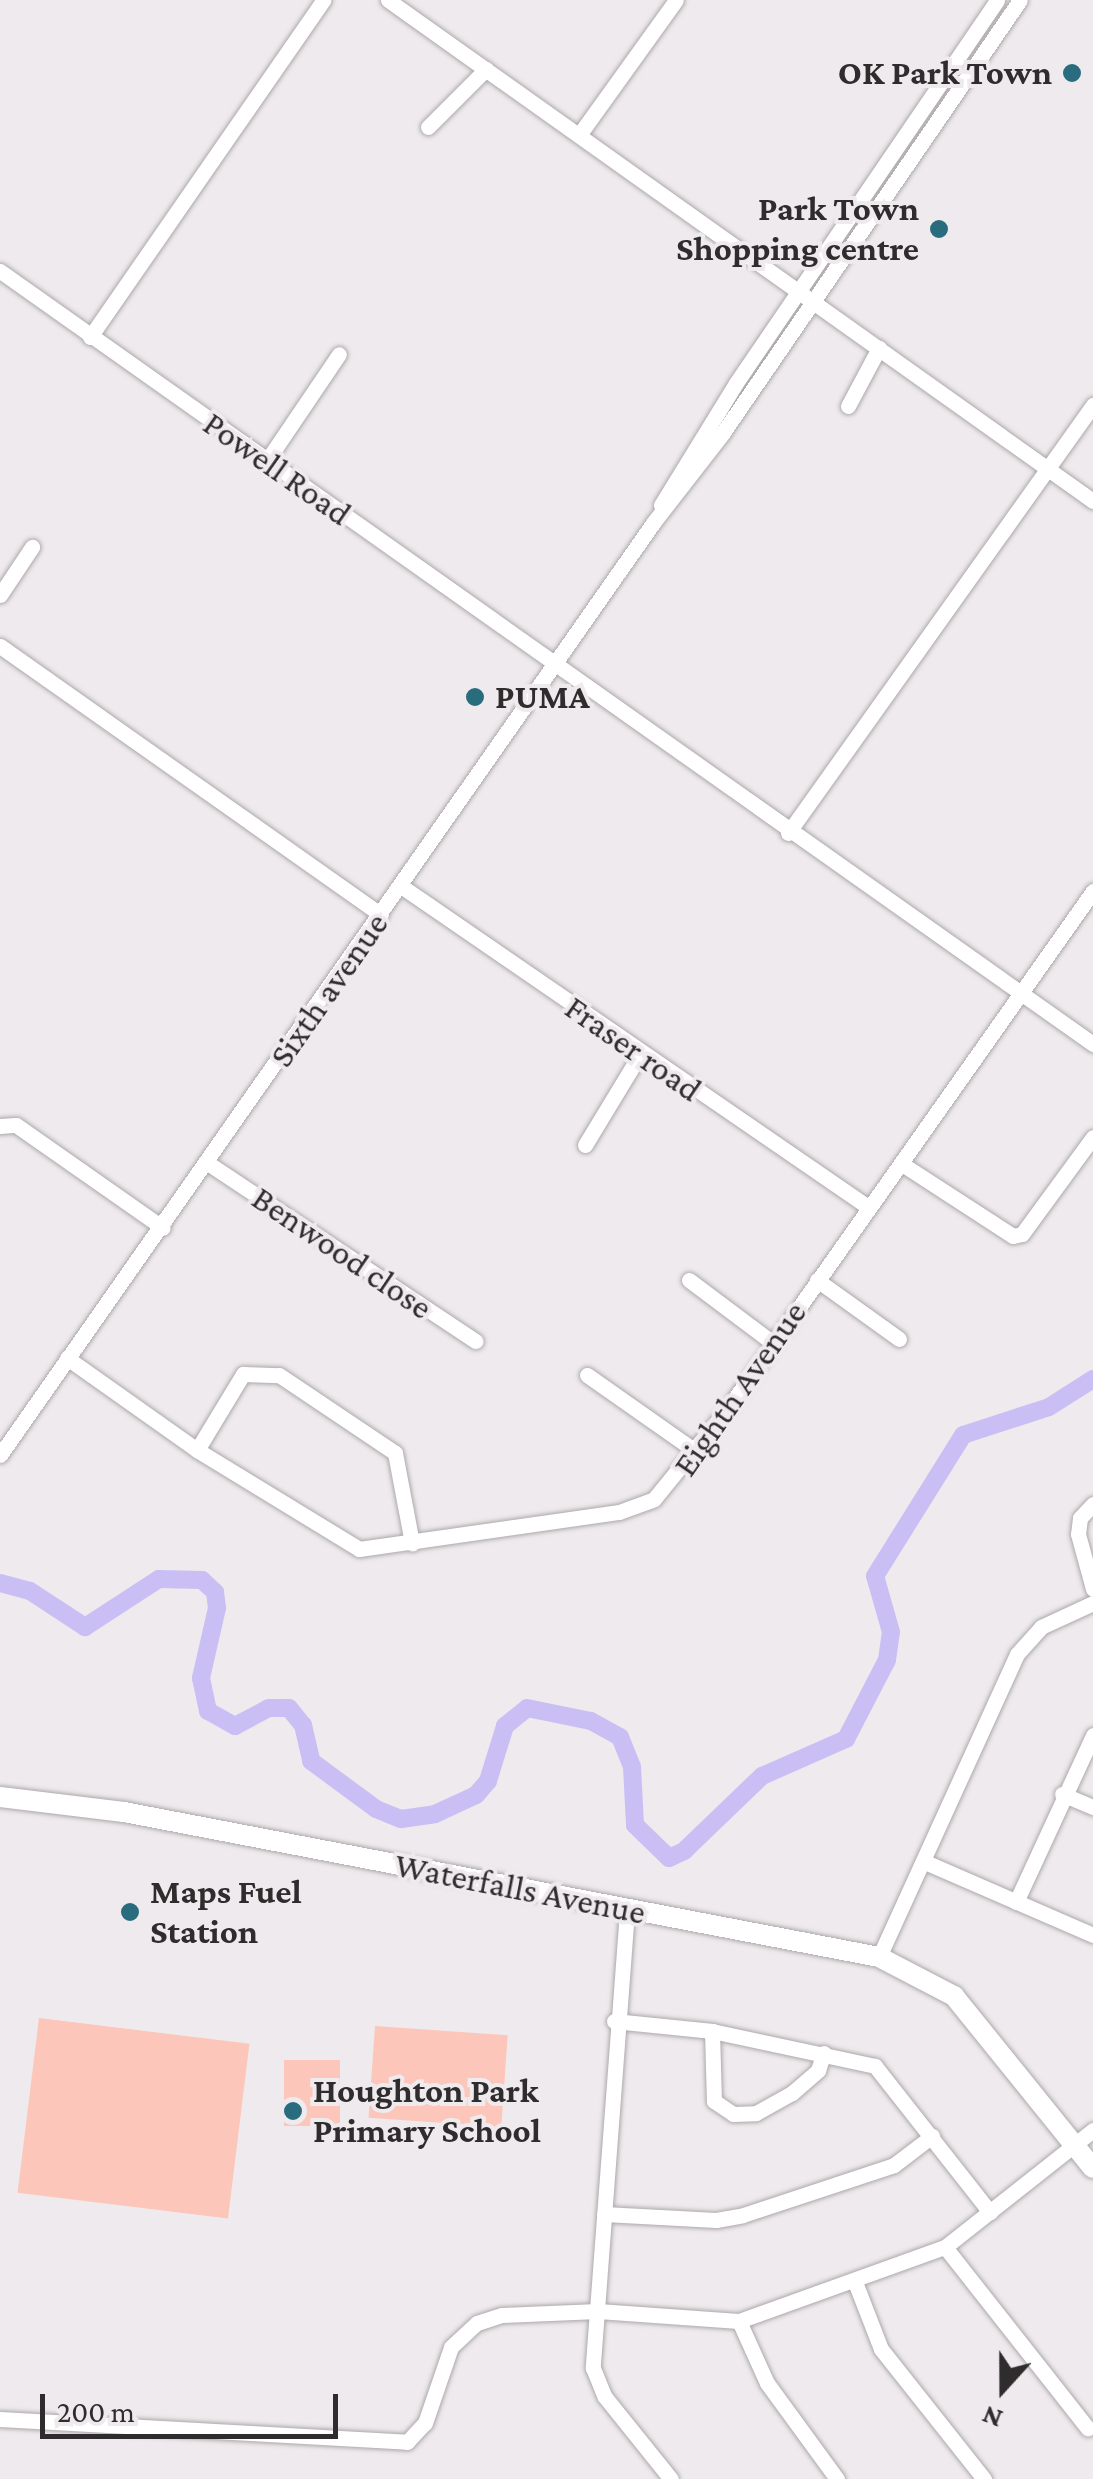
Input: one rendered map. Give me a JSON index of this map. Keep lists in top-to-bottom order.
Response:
{
  "streets": {
    "main road": ["Waterfalls Avenue"],
    "street": [
      "Powell Road",
      "Sixth avenue",
      "Fraser road",
      "Benwood close",
      "Eighth Avenue"
    ]
  },
  "crossings": [
    ["Powell Road", "Sixth avenue"],
    ["Powell Road", "Eighth Avenue"],
    ["Sixth avenue", "Fraser road"],
    ["Sixth avenue", "Benwood close"],
    ["Sixth avenue", "Eighth Avenue"],
    ["Fraser road", "Eighth Avenue"]
  ],
  "places": [
    "OK Park Town",
    "Park Town Shopping centre",
    "PUMA",
    "Maps Fuel Station",
    "Houghton Park Primary School"
  ],
  "scale_bar": "200 m",
  "north": "bottom"
}
